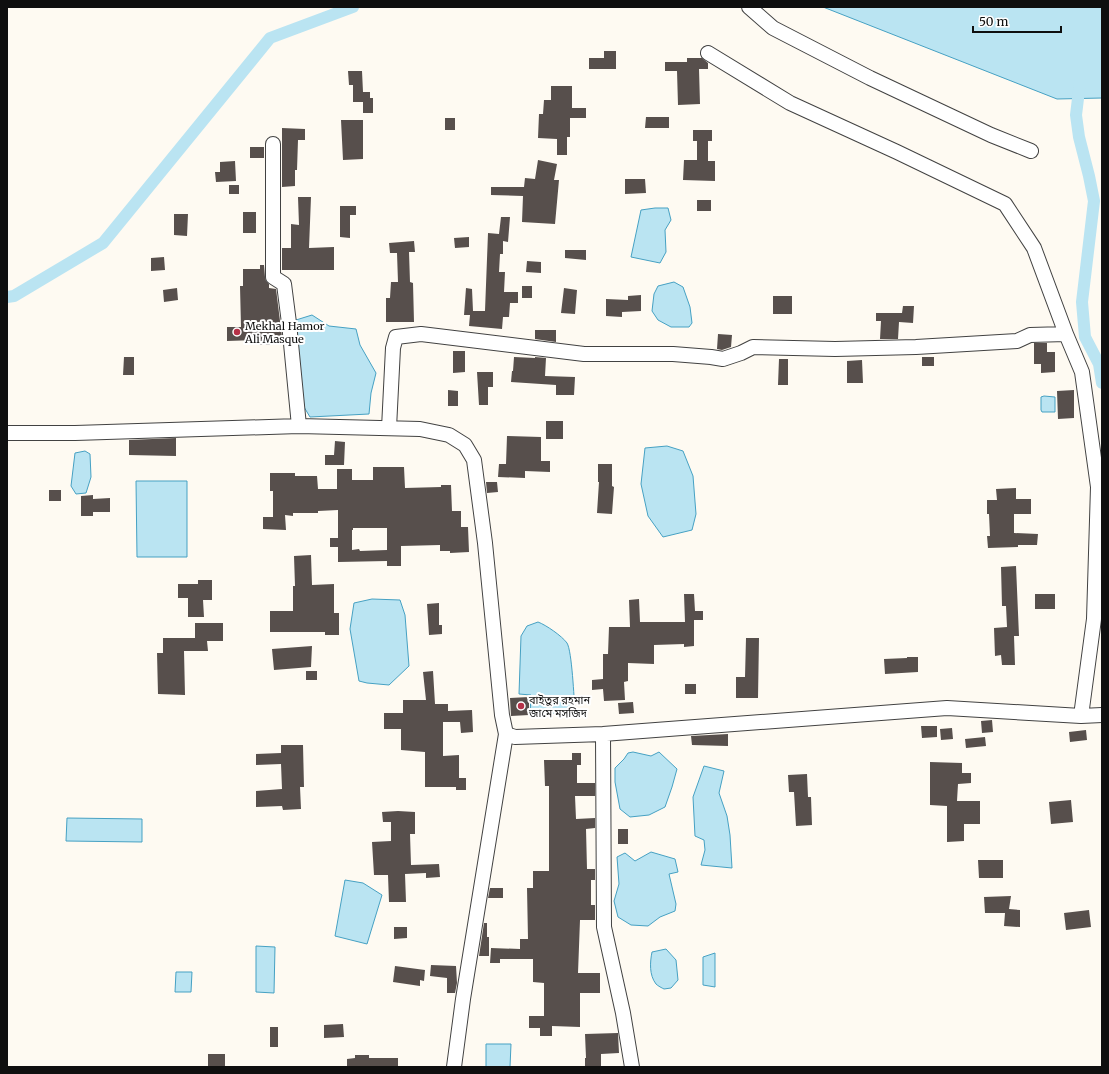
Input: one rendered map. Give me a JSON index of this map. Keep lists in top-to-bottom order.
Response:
{
  "places": ["Mekhal Hamor Ali Masque", "বাইতুর রহমান জা‌মে মস‌জিদ"],
  "scale_bar": "50 m"
}
